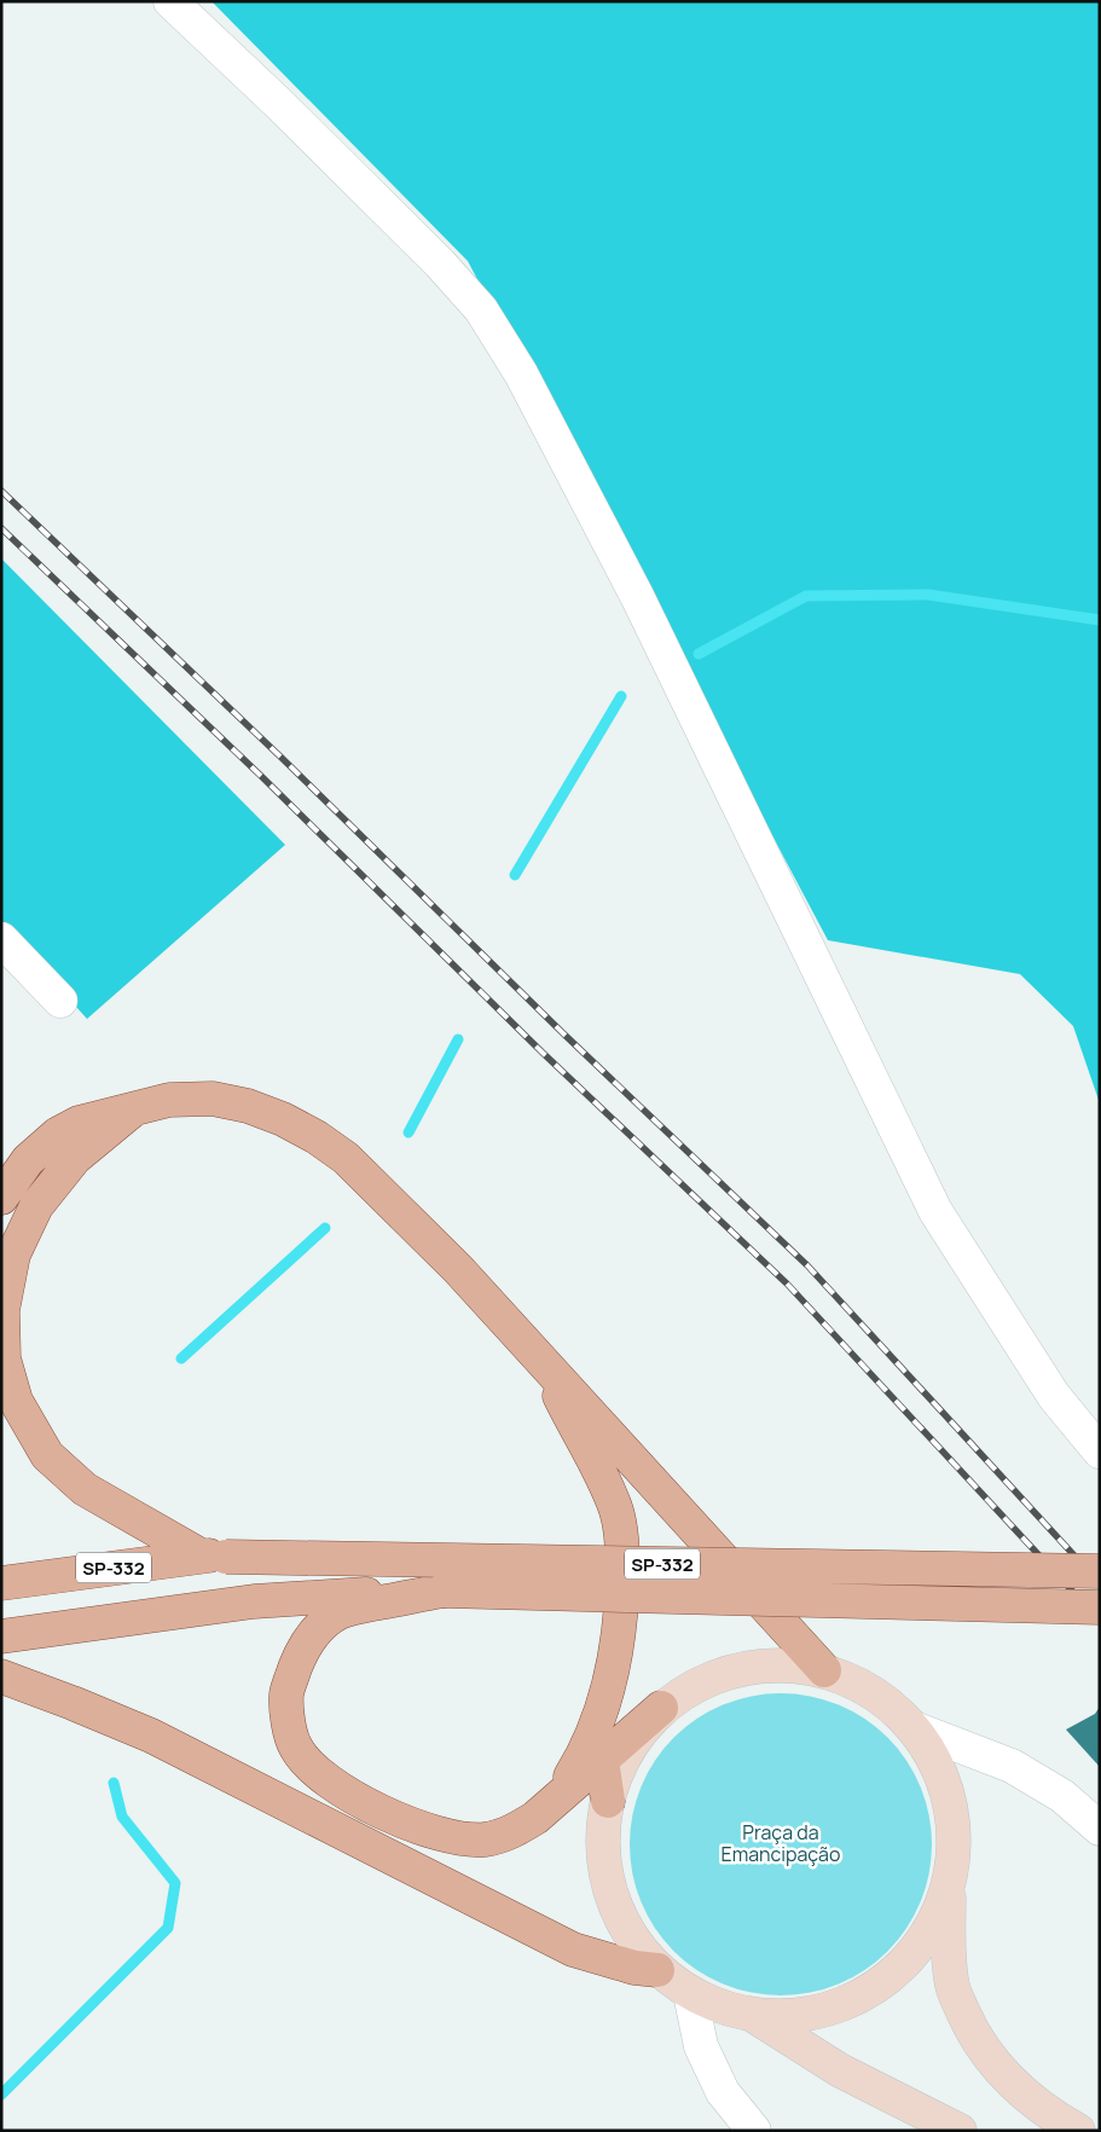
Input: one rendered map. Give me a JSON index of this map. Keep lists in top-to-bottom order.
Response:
{
  "streets": {
    "main road": ["SP-332"]
  },
  "parks": ["Praça da Emancipação"]
}
